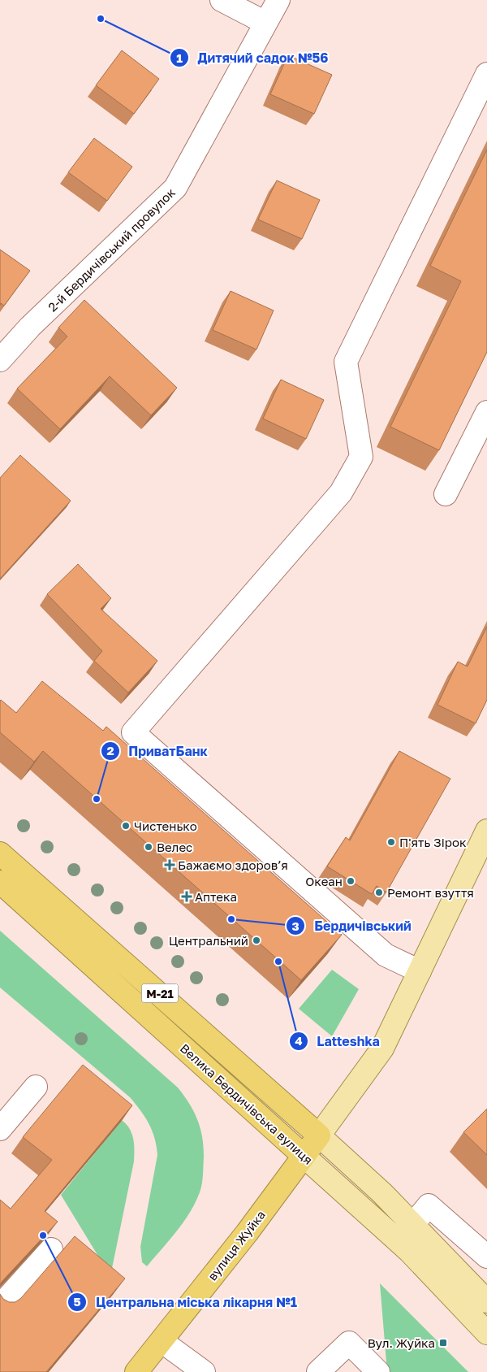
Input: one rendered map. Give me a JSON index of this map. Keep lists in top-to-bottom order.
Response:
{
  "streets": {
    "highway": ["М-21", "Велика Бердичівська вулиця", "вулиця Жуйка"],
    "street": ["2-й Бердичівський провулок"]
  },
  "crossings": [
    ["Велика Бердичівська вулиця", "вулиця Жуйка"]
  ],
  "places": {
    "other": [
      "Дитячий садок №56",
      "ПриватБанк",
      "Чистенько",
      "П'ять Зірок",
      "Велес",
      "Океан",
      "Ремонт взуття",
      "Бердичівський",
      "Центральний",
      "Latteshka",
      "Центральна міська лікарня №1"
    ],
    "health": ["Бажаємо здоровʼя", "Аптека"],
    "transit": ["Вул. Жуйка"]
  }
}
